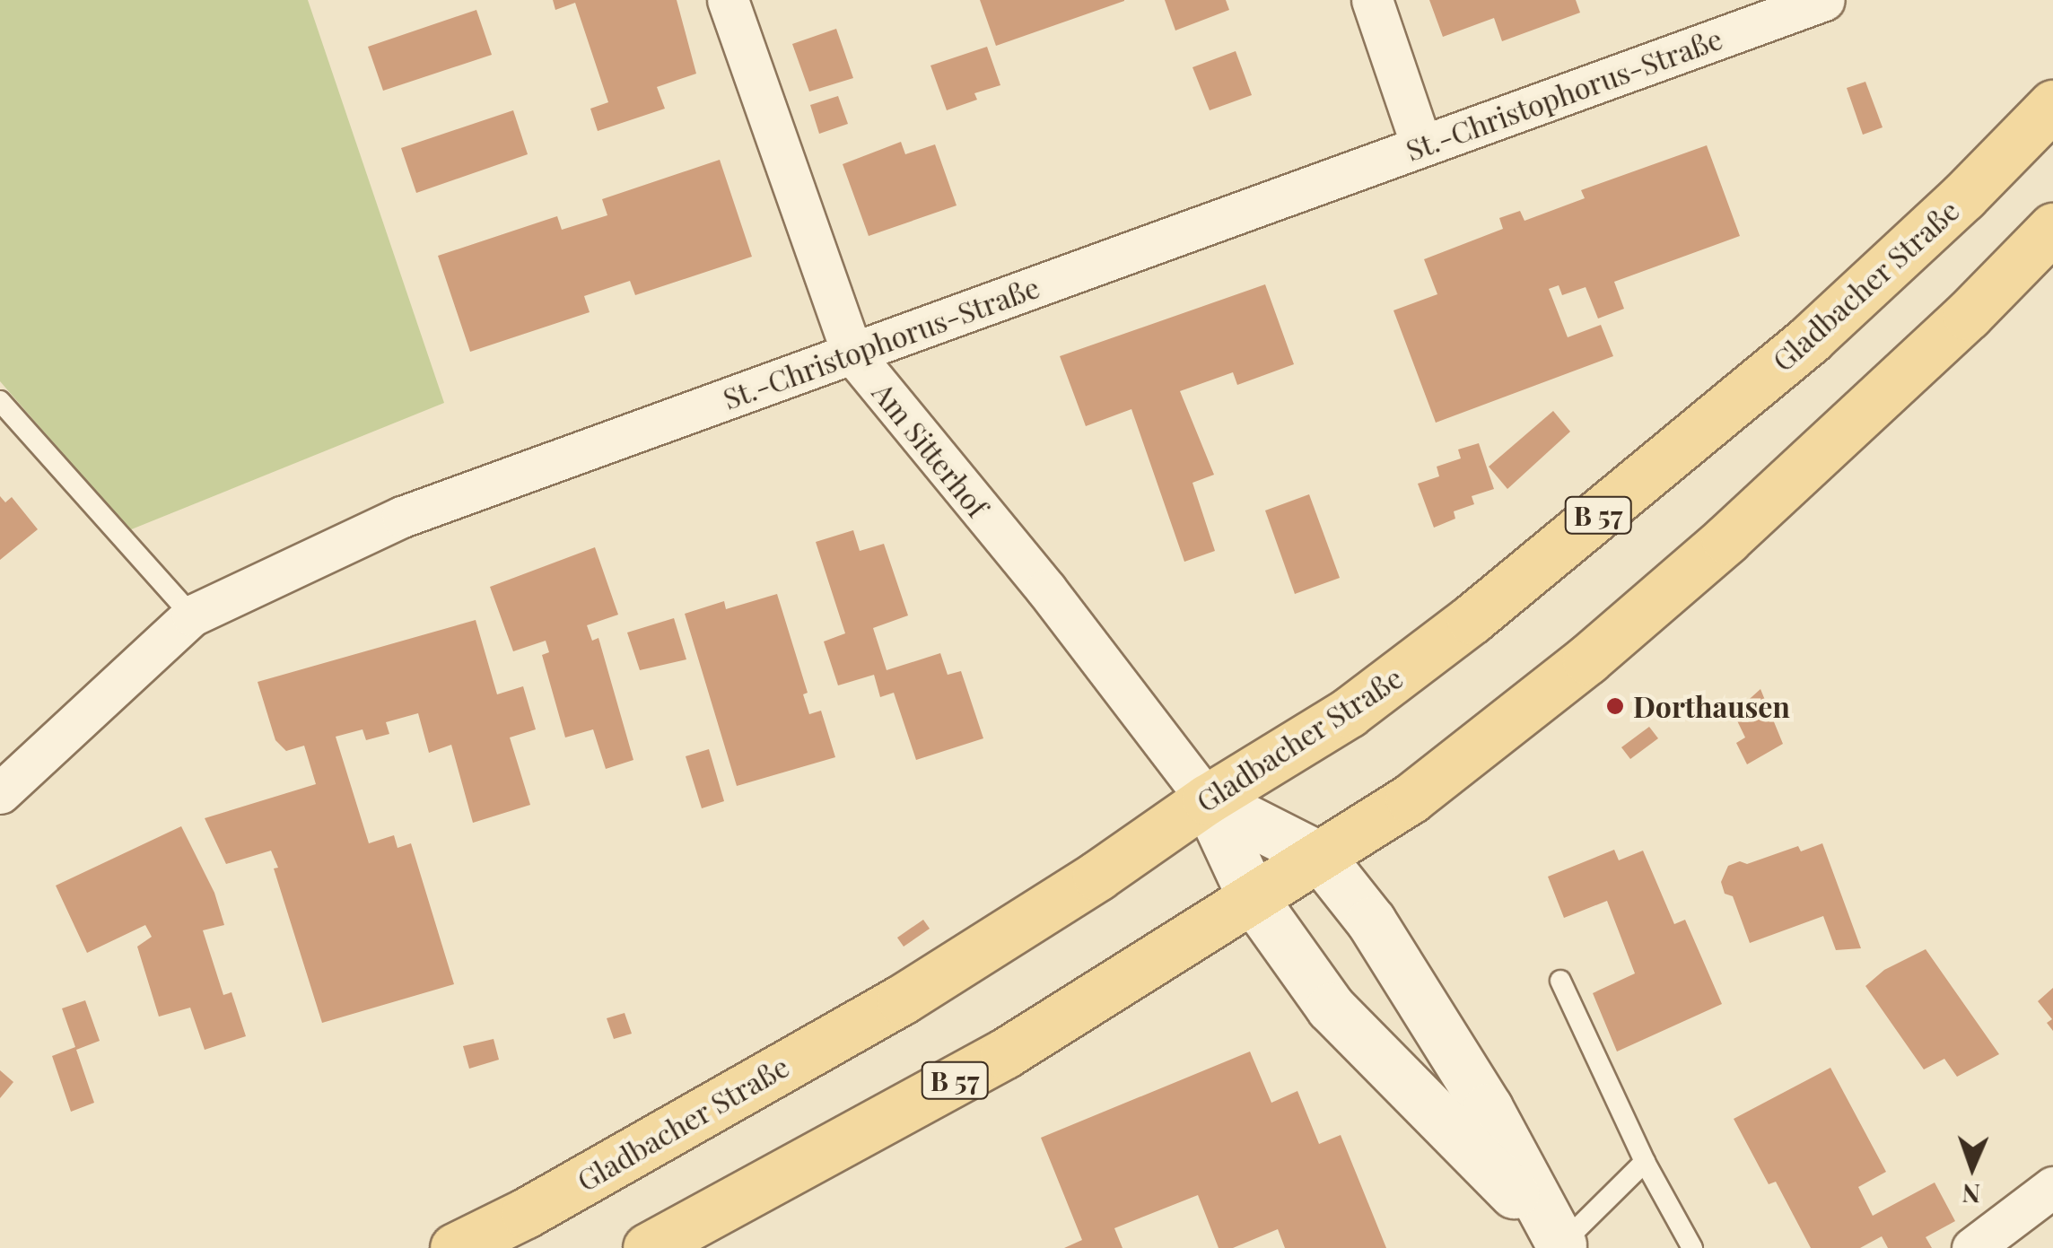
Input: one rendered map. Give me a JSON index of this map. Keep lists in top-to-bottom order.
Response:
{
  "streets": {
    "main road": ["Gladbacher Straße", "B 57"],
    "street": ["St.-Christophorus-Straße", "Am Sitterhof"]
  },
  "crossings": [
    ["St.-Christophorus-Straße", "Am Sitterhof"],
    ["Gladbacher Straße", "Am Sitterhof"]
  ],
  "places": ["Dorthausen"],
  "north": "bottom"
}
